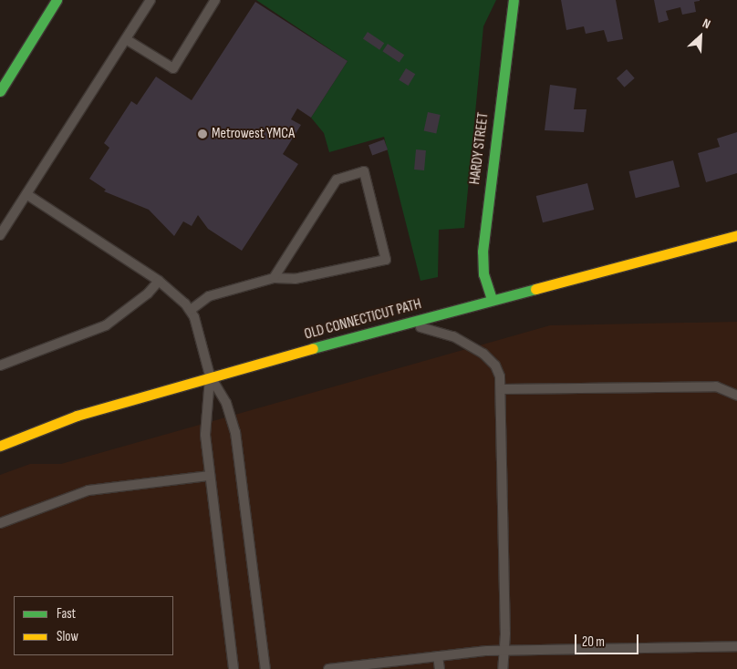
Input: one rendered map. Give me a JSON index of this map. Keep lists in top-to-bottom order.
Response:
{
  "streets": {
    "main road": ["HARDY STREET", "OLD CONNECTICUT PATH"]
  },
  "crossings": [
    ["HARDY STREET", "OLD CONNECTICUT PATH"]
  ],
  "places": ["Metrowest YMCA"],
  "legend": ["Fast", "Slow"],
  "scale_bar": "20 m",
  "north": "top right"
}
